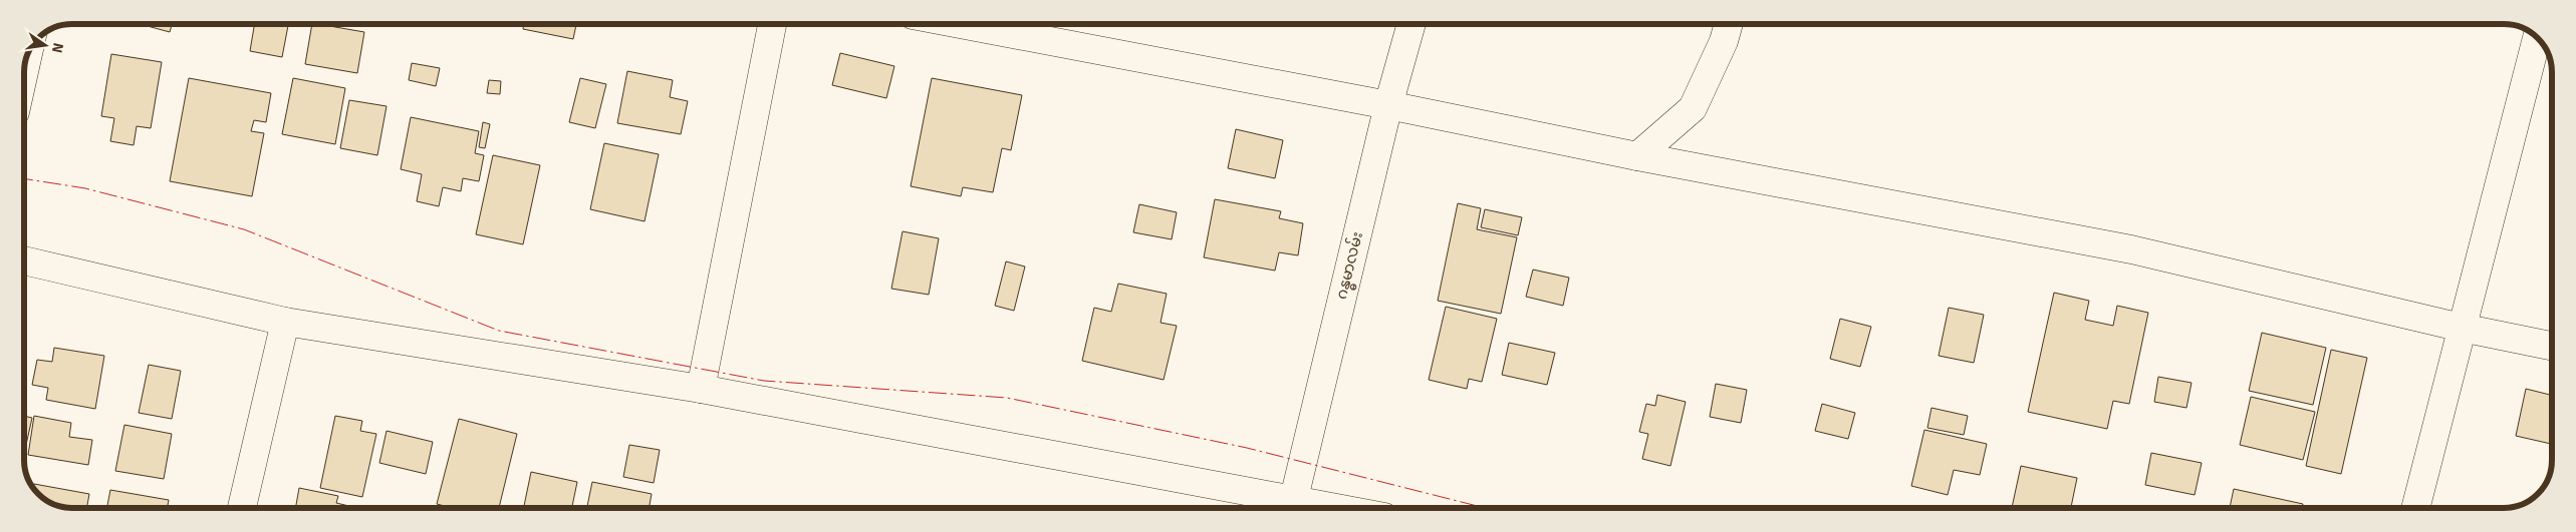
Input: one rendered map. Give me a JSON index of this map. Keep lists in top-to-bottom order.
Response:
{
  "streets": {
    "street": ["ဂန္ဓမာလမ်း"]
  },
  "north": "right"
}
